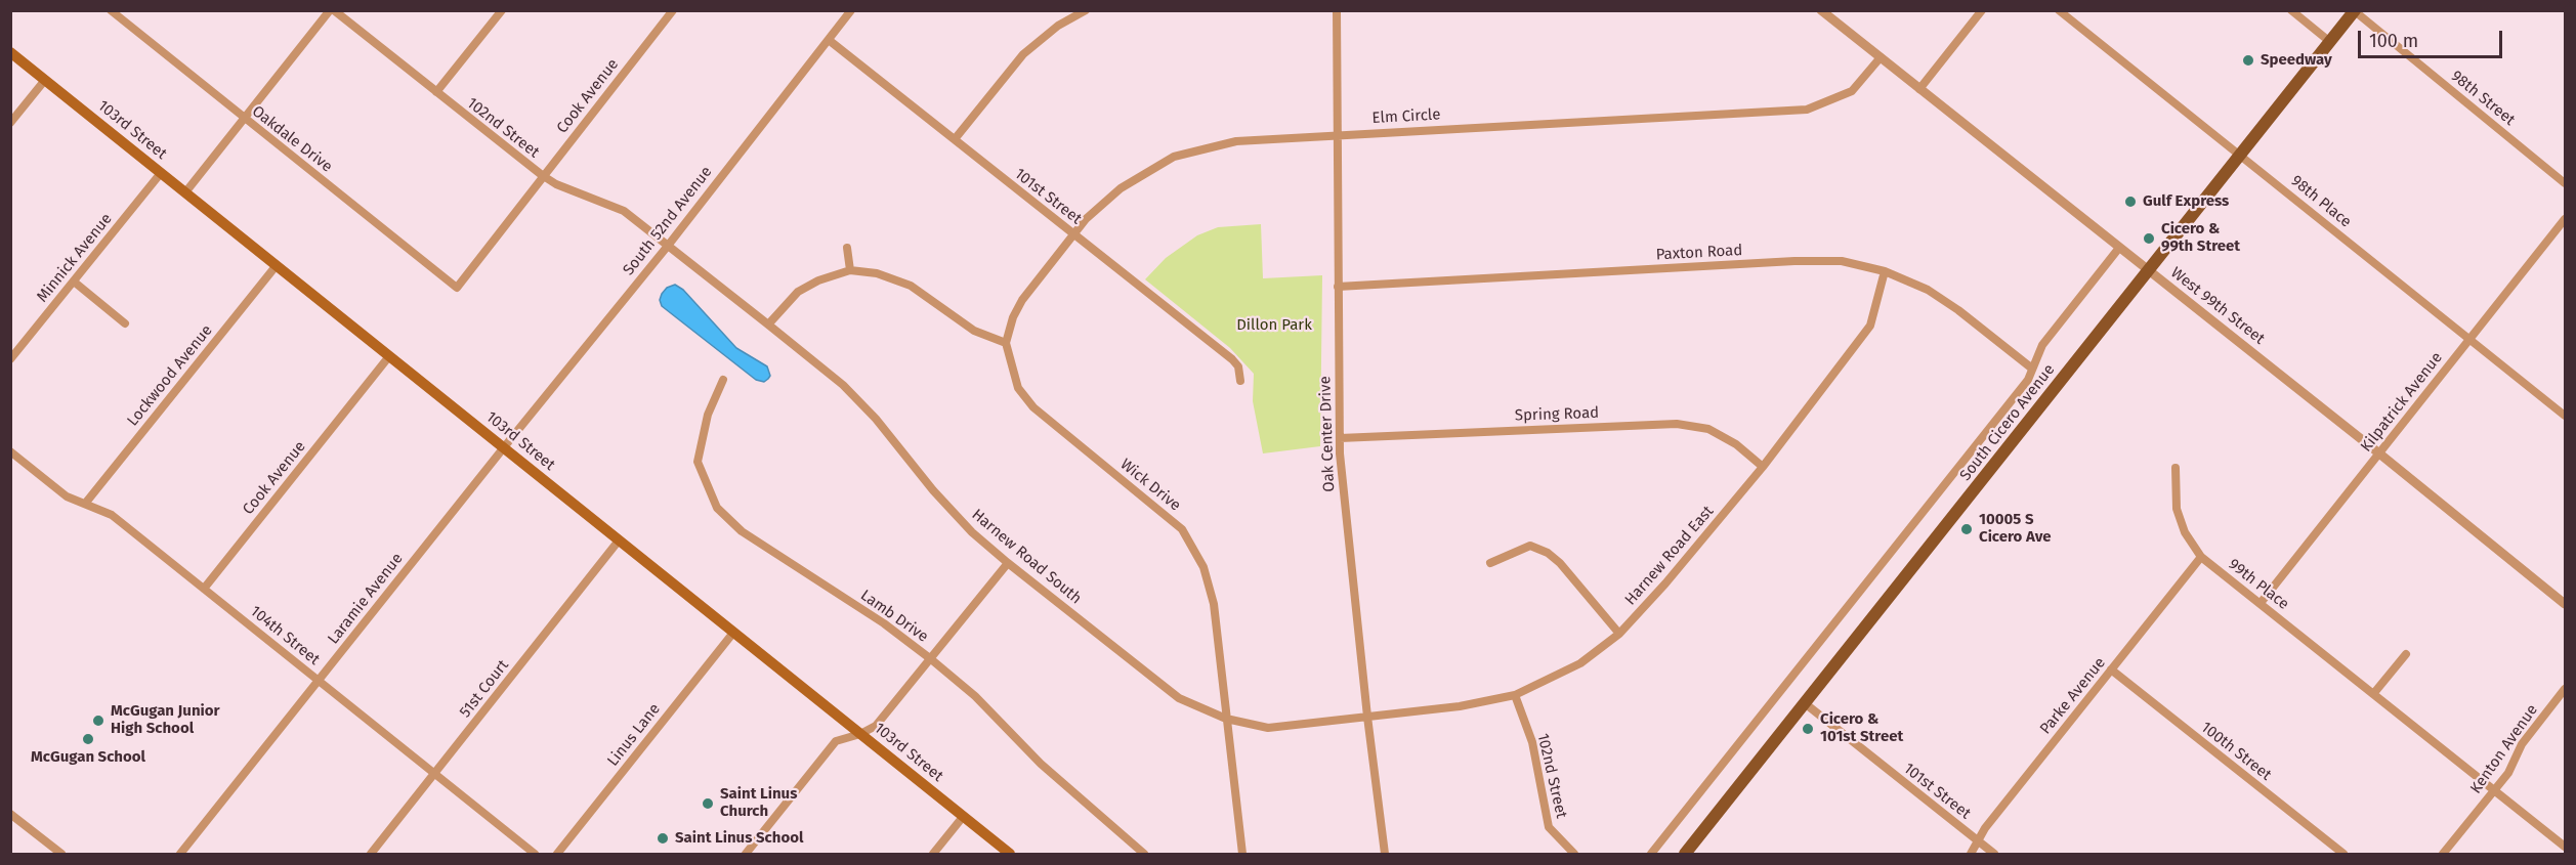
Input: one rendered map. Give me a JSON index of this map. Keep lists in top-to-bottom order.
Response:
{
  "streets": {
    "main road": ["103rd Street", "South Cicero Avenue"],
    "street": [
      "Cook Avenue",
      "98th Street",
      "Elm Circle",
      "102nd Street",
      "Oakdale Drive",
      "101st Street",
      "98th Place",
      "South 52nd Avenue",
      "Paxton Road",
      "Minnick Avenue",
      "West 99th Street",
      "Lockwood Avenue",
      "Kilpatrick Avenue",
      "Spring Road",
      "Oak Center Drive",
      "Wick Drive",
      "Harnew Road East",
      "Harnew Road South",
      "99th Place",
      "Laramie Avenue",
      "Lamb Drive",
      "104th Street",
      "51st Court",
      "Parke Avenue",
      "Linus Lane",
      "Kenton Avenue",
      "100th Street"
    ]
  },
  "crossings": [
    ["Cook Avenue", "102nd Street"],
    ["Cook Avenue", "103rd Street"],
    ["Cook Avenue", "Oakdale Drive"],
    ["Cook Avenue", "104th Street"],
    ["98th Street", "South Cicero Avenue"],
    ["Elm Circle", "101st Street"],
    ["Elm Circle", "West 99th Street"],
    ["Elm Circle", "Oak Center Drive"],
    ["Elm Circle", "Wick Drive"],
    ["102nd Street", "South 52nd Avenue"],
    ["102nd Street", "Harnew Road East"],
    ["102nd Street", "Harnew Road South"],
    ["103rd Street", "South 52nd Avenue"],
    ["103rd Street", "Minnick Avenue"],
    ["103rd Street", "Lockwood Avenue"],
    ["103rd Street", "Laramie Avenue"],
    ["103rd Street", "51st Court"],
    ["103rd Street", "Linus Lane"],
    ["101st Street", "South 52nd Avenue"],
    ["101st Street", "South Cicero Avenue"],
    ["101st Street", "Parke Avenue"],
    ["98th Place", "Kilpatrick Avenue"],
    ["98th Place", "South Cicero Avenue"],
    ["South 52nd Avenue", "Harnew Road South"],
    ["South 52nd Avenue", "Laramie Avenue"],
    ["Paxton Road", "South Cicero Avenue"],
    ["Paxton Road", "Oak Center Drive"],
    ["Paxton Road", "Harnew Road East"],
    ["West 99th Street", "Kilpatrick Avenue"],
    ["West 99th Street", "South Cicero Avenue"],
    ["Lockwood Avenue", "104th Street"],
    ["Kilpatrick Avenue", "99th Place"],
    ["Spring Road", "Oak Center Drive"],
    ["Spring Road", "Harnew Road East"],
    ["Oak Center Drive", "Harnew Road East"],
    ["Oak Center Drive", "Harnew Road South"],
    ["Wick Drive", "Harnew Road South"],
    ["Harnew Road East", "Harnew Road South"],
    ["99th Place", "Parke Avenue"],
    ["99th Place", "Kenton Avenue"],
    ["Laramie Avenue", "104th Street"],
    ["104th Street", "51st Court"],
    ["Parke Avenue", "100th Street"]
  ],
  "parks": ["Dillon Park"],
  "places": [
    "Speedway",
    "Gulf Express",
    "Cicero & 99th Street",
    "10005 S Cicero Ave",
    "McGugan Junior High School",
    "Cicero & 101st Street",
    "McGugan School",
    "Saint Linus Church",
    "Saint Linus School"
  ],
  "scale_bar": "100 m"
}
